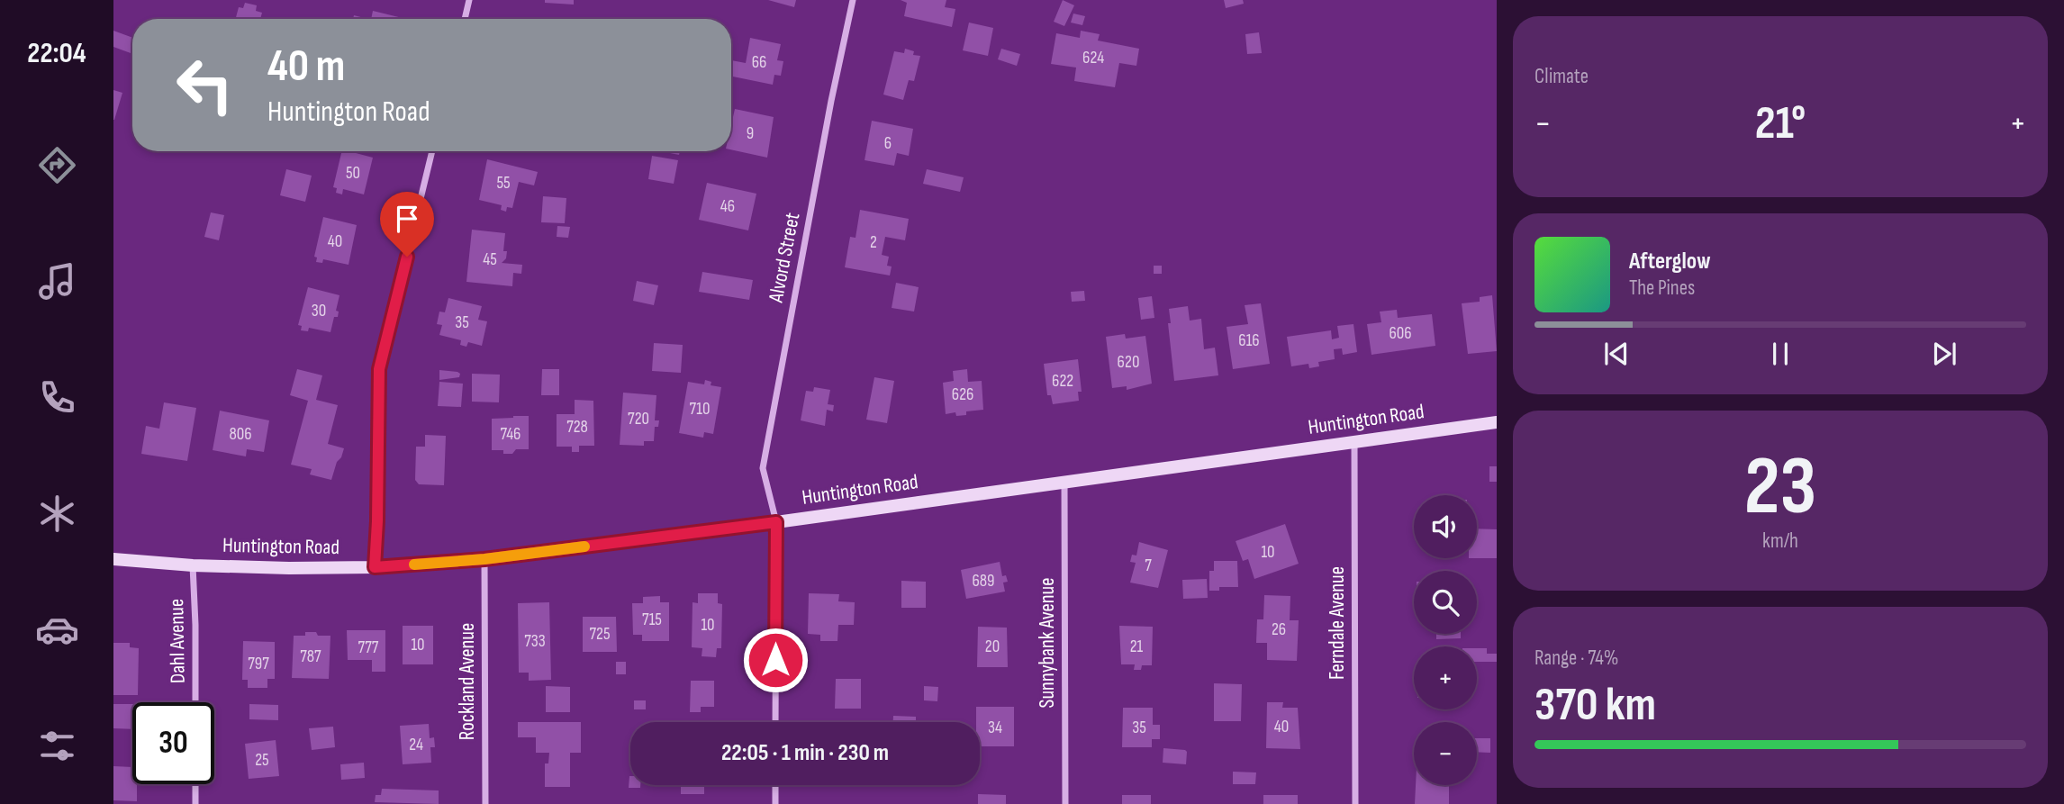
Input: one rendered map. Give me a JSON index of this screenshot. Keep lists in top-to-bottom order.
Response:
{
  "streets": {
    "main road": ["Huntington Road"],
    "street": [
      "Alvord Street",
      "Ferndale Avenue",
      "Dahl Avenue",
      "Sunnybank Avenue",
      "Rockland Avenue"
    ]
  },
  "crossings": [
    ["Alvord Street", "Huntington Road"],
    ["Huntington Road", "Ferndale Avenue"],
    ["Huntington Road", "Dahl Avenue"],
    ["Huntington Road", "Sunnybank Avenue"],
    ["Huntington Road", "Rockland Avenue"]
  ],
  "house_numbers": [
    "624",
    "66",
    "9",
    "6",
    "50",
    "55",
    "46",
    "40",
    "2",
    "45",
    "30",
    "35",
    "606",
    "616",
    "620",
    "622",
    "626",
    "710",
    "720",
    "728",
    "806",
    "746",
    "10",
    "7",
    "689",
    "715",
    "10",
    "26",
    "725",
    "733",
    "10",
    "20",
    "21",
    "777",
    "787",
    "797",
    "40",
    "34",
    "35",
    "24",
    "25"
  ],
  "page": {
    "tabs": "22:04",
    "tile": [
      "Climate",
      ["23", "km/h"],
      ["Range · 74%", "370 km"]
    ],
    "turn": ["40 m", "Huntington Road"],
    "heat": ["−", "21°", "+"],
    "song": ["Afterglow", "The Pines"],
    "map_buttons": ["+", "−"],
    "limit": "30",
    "trip": "22:05 · 1 min · 230 m"
  }
}
